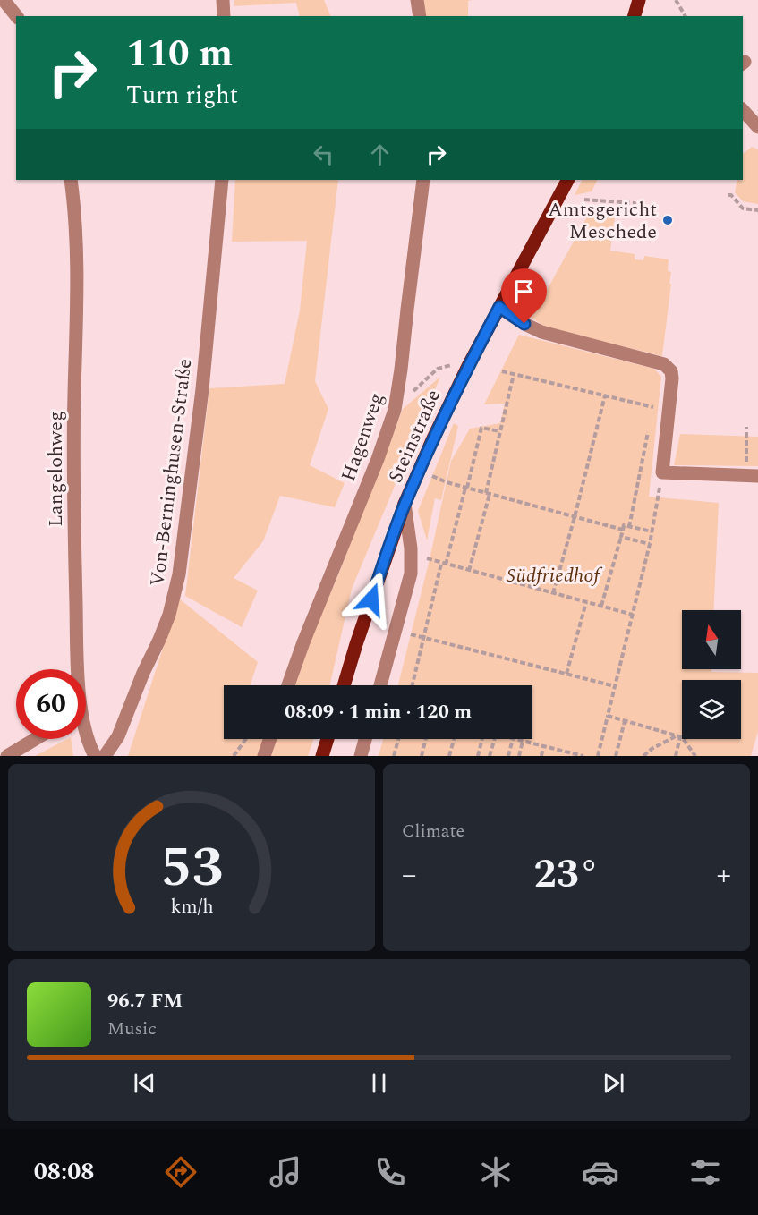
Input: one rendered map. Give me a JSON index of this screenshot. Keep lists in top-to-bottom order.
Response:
{
  "streets": {
    "main road": ["Steinstraße"],
    "street": ["Hagenweg", "Langelohweg", "Von-Berninghusen-Straße"]
  },
  "parks": ["Südfriedhof"],
  "places": ["Amtsgericht Meschede"],
  "north": "top",
  "page": {
    "turn": ["110 m", "Turn right"],
    "limit": "60",
    "trip": "08:09 · 1 min · 120 m",
    "tile": "Climate",
    "heat": ["−", "23°", "+"],
    "song": ["96.7 FM", "Music"],
    "tabs": "08:08",
    "gauge": ["53", "km/h"]
  }
}
